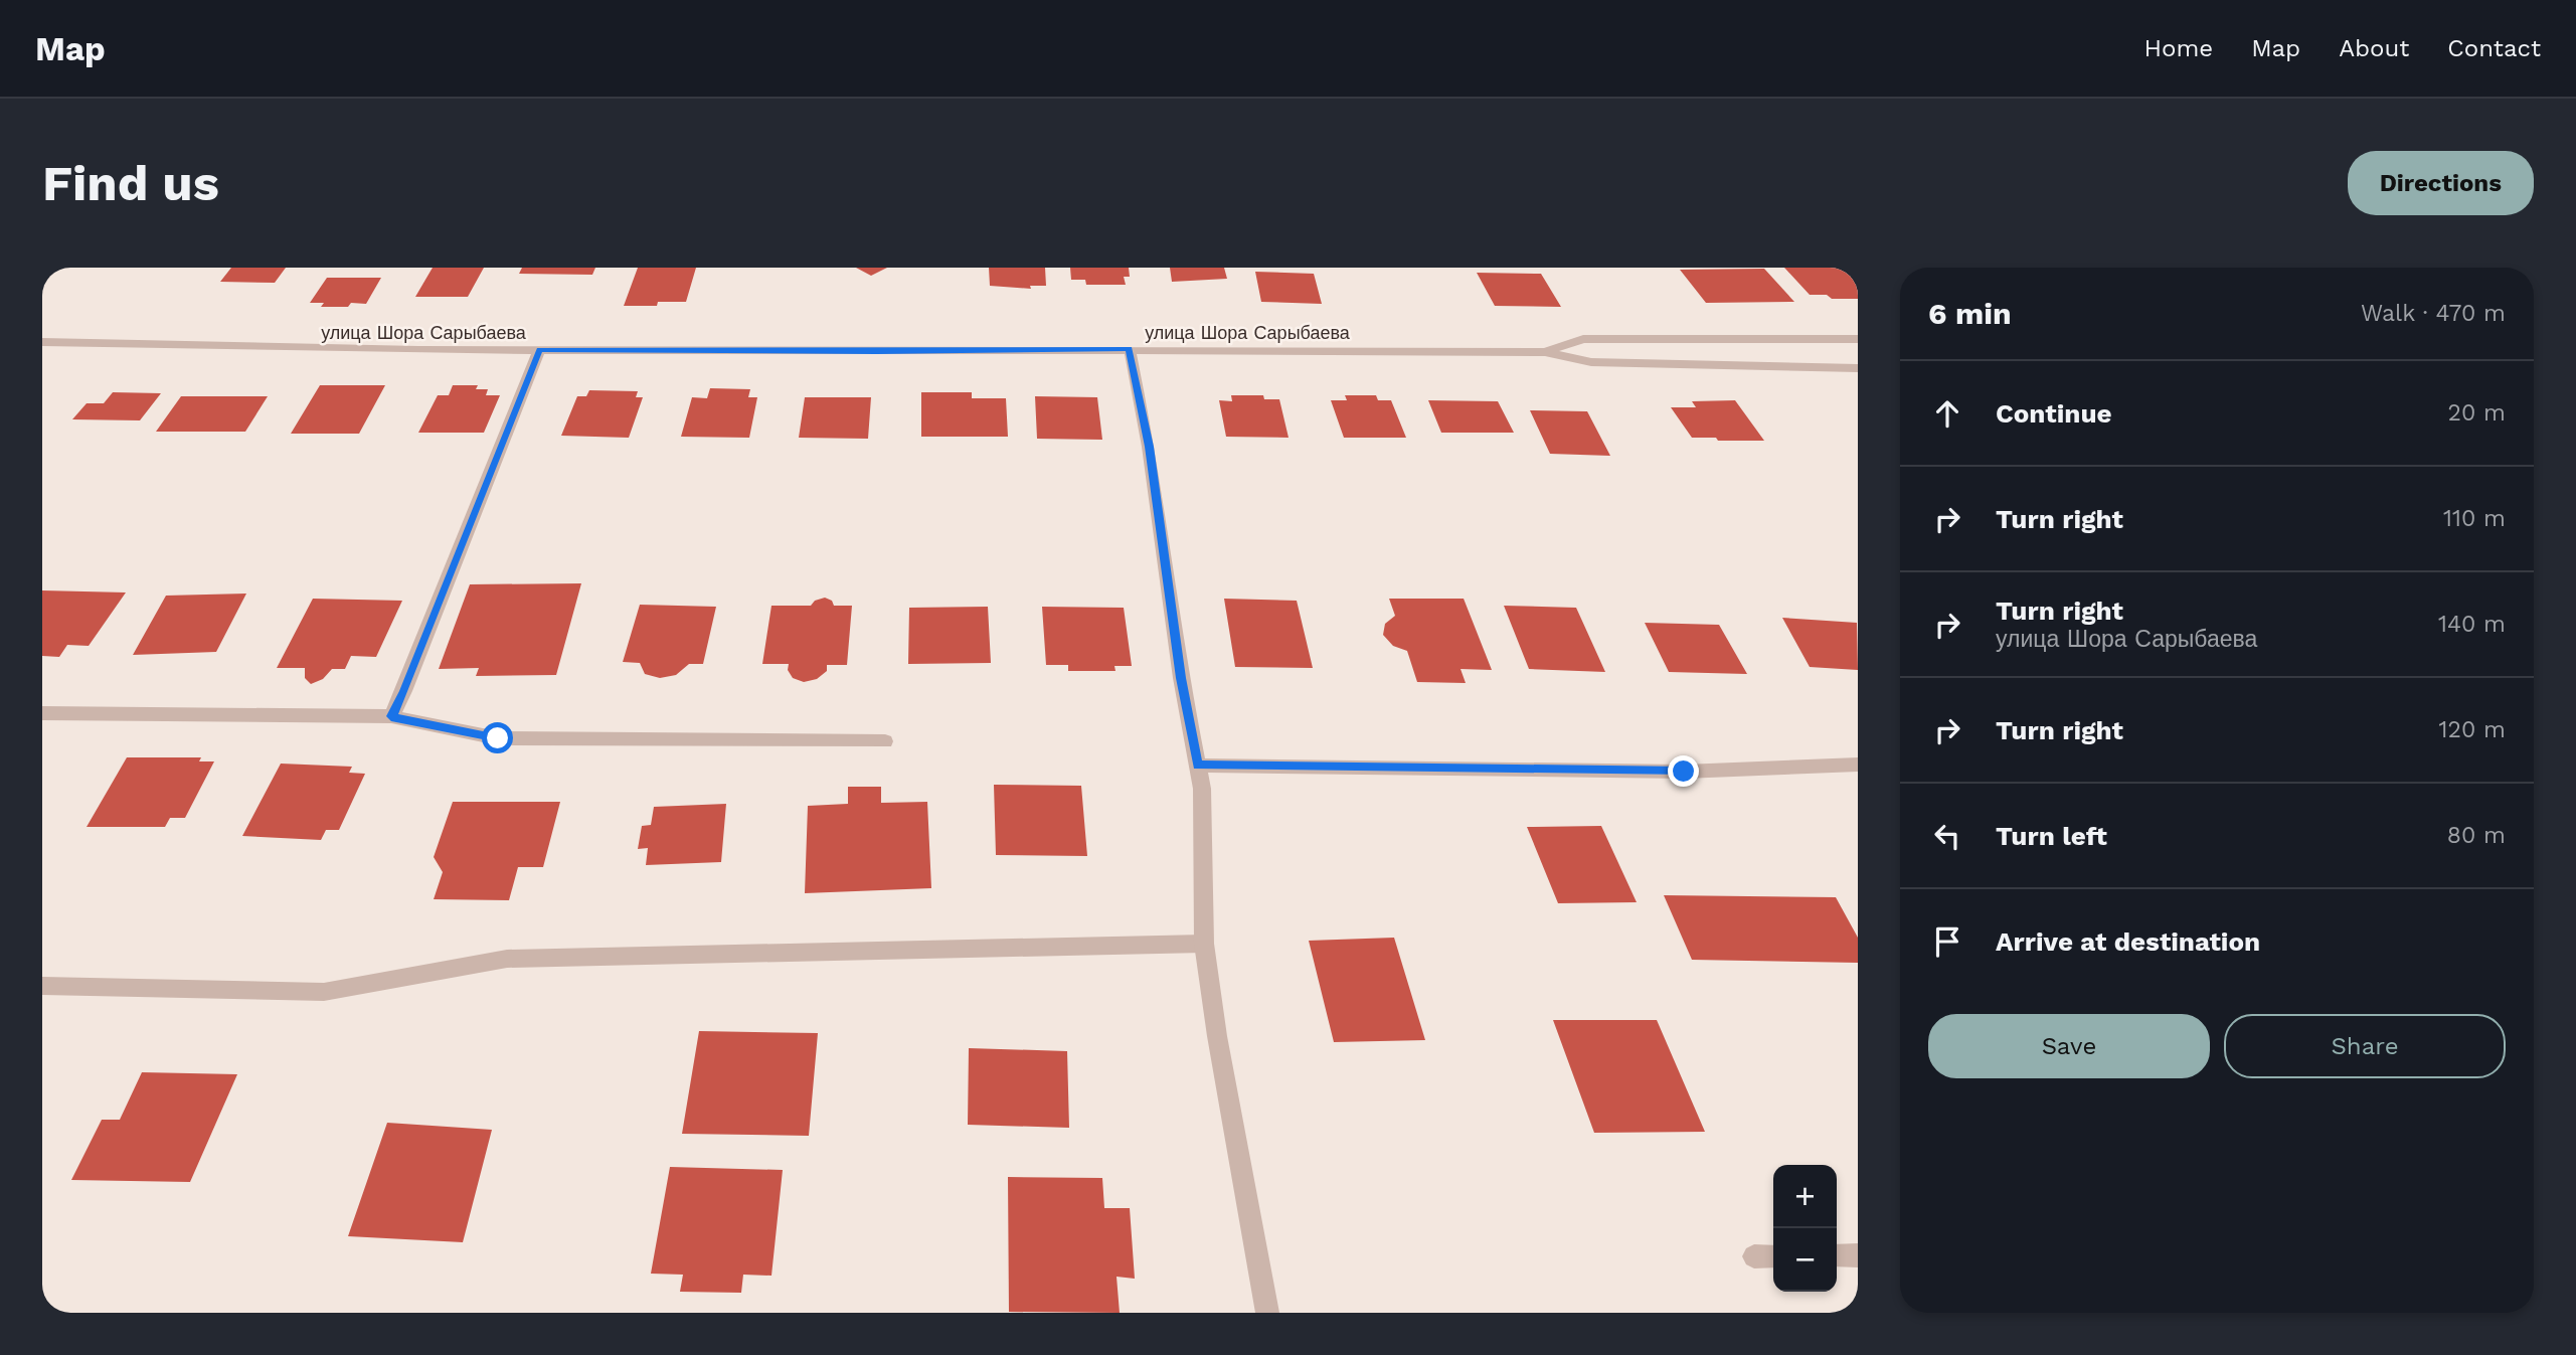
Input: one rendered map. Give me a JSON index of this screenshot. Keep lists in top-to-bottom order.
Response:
{
  "streets": {
    "street": ["улица Шора Сарыбаева"]
  },
  "page": {
    "header": "Map",
    "nav": [
      "Home",
      "Map",
      "About",
      "Contact"
    ],
    "buttons": [
      "Directions",
      ["Save", "Share"]
    ],
    "title": "Find us",
    "heading": ["6 min", "Walk · 470 m"],
    "list": [
      ["Continue", "20 m"],
      ["Turn right", "110 m"],
      ["Turn right", "улица Шора Сарыбаева", "140 m"],
      ["Turn right", "120 m"],
      ["Turn left", "80 m"],
      "Arrive at destination"
    ],
    "map_buttons": ["+", "−"]
  }
}
